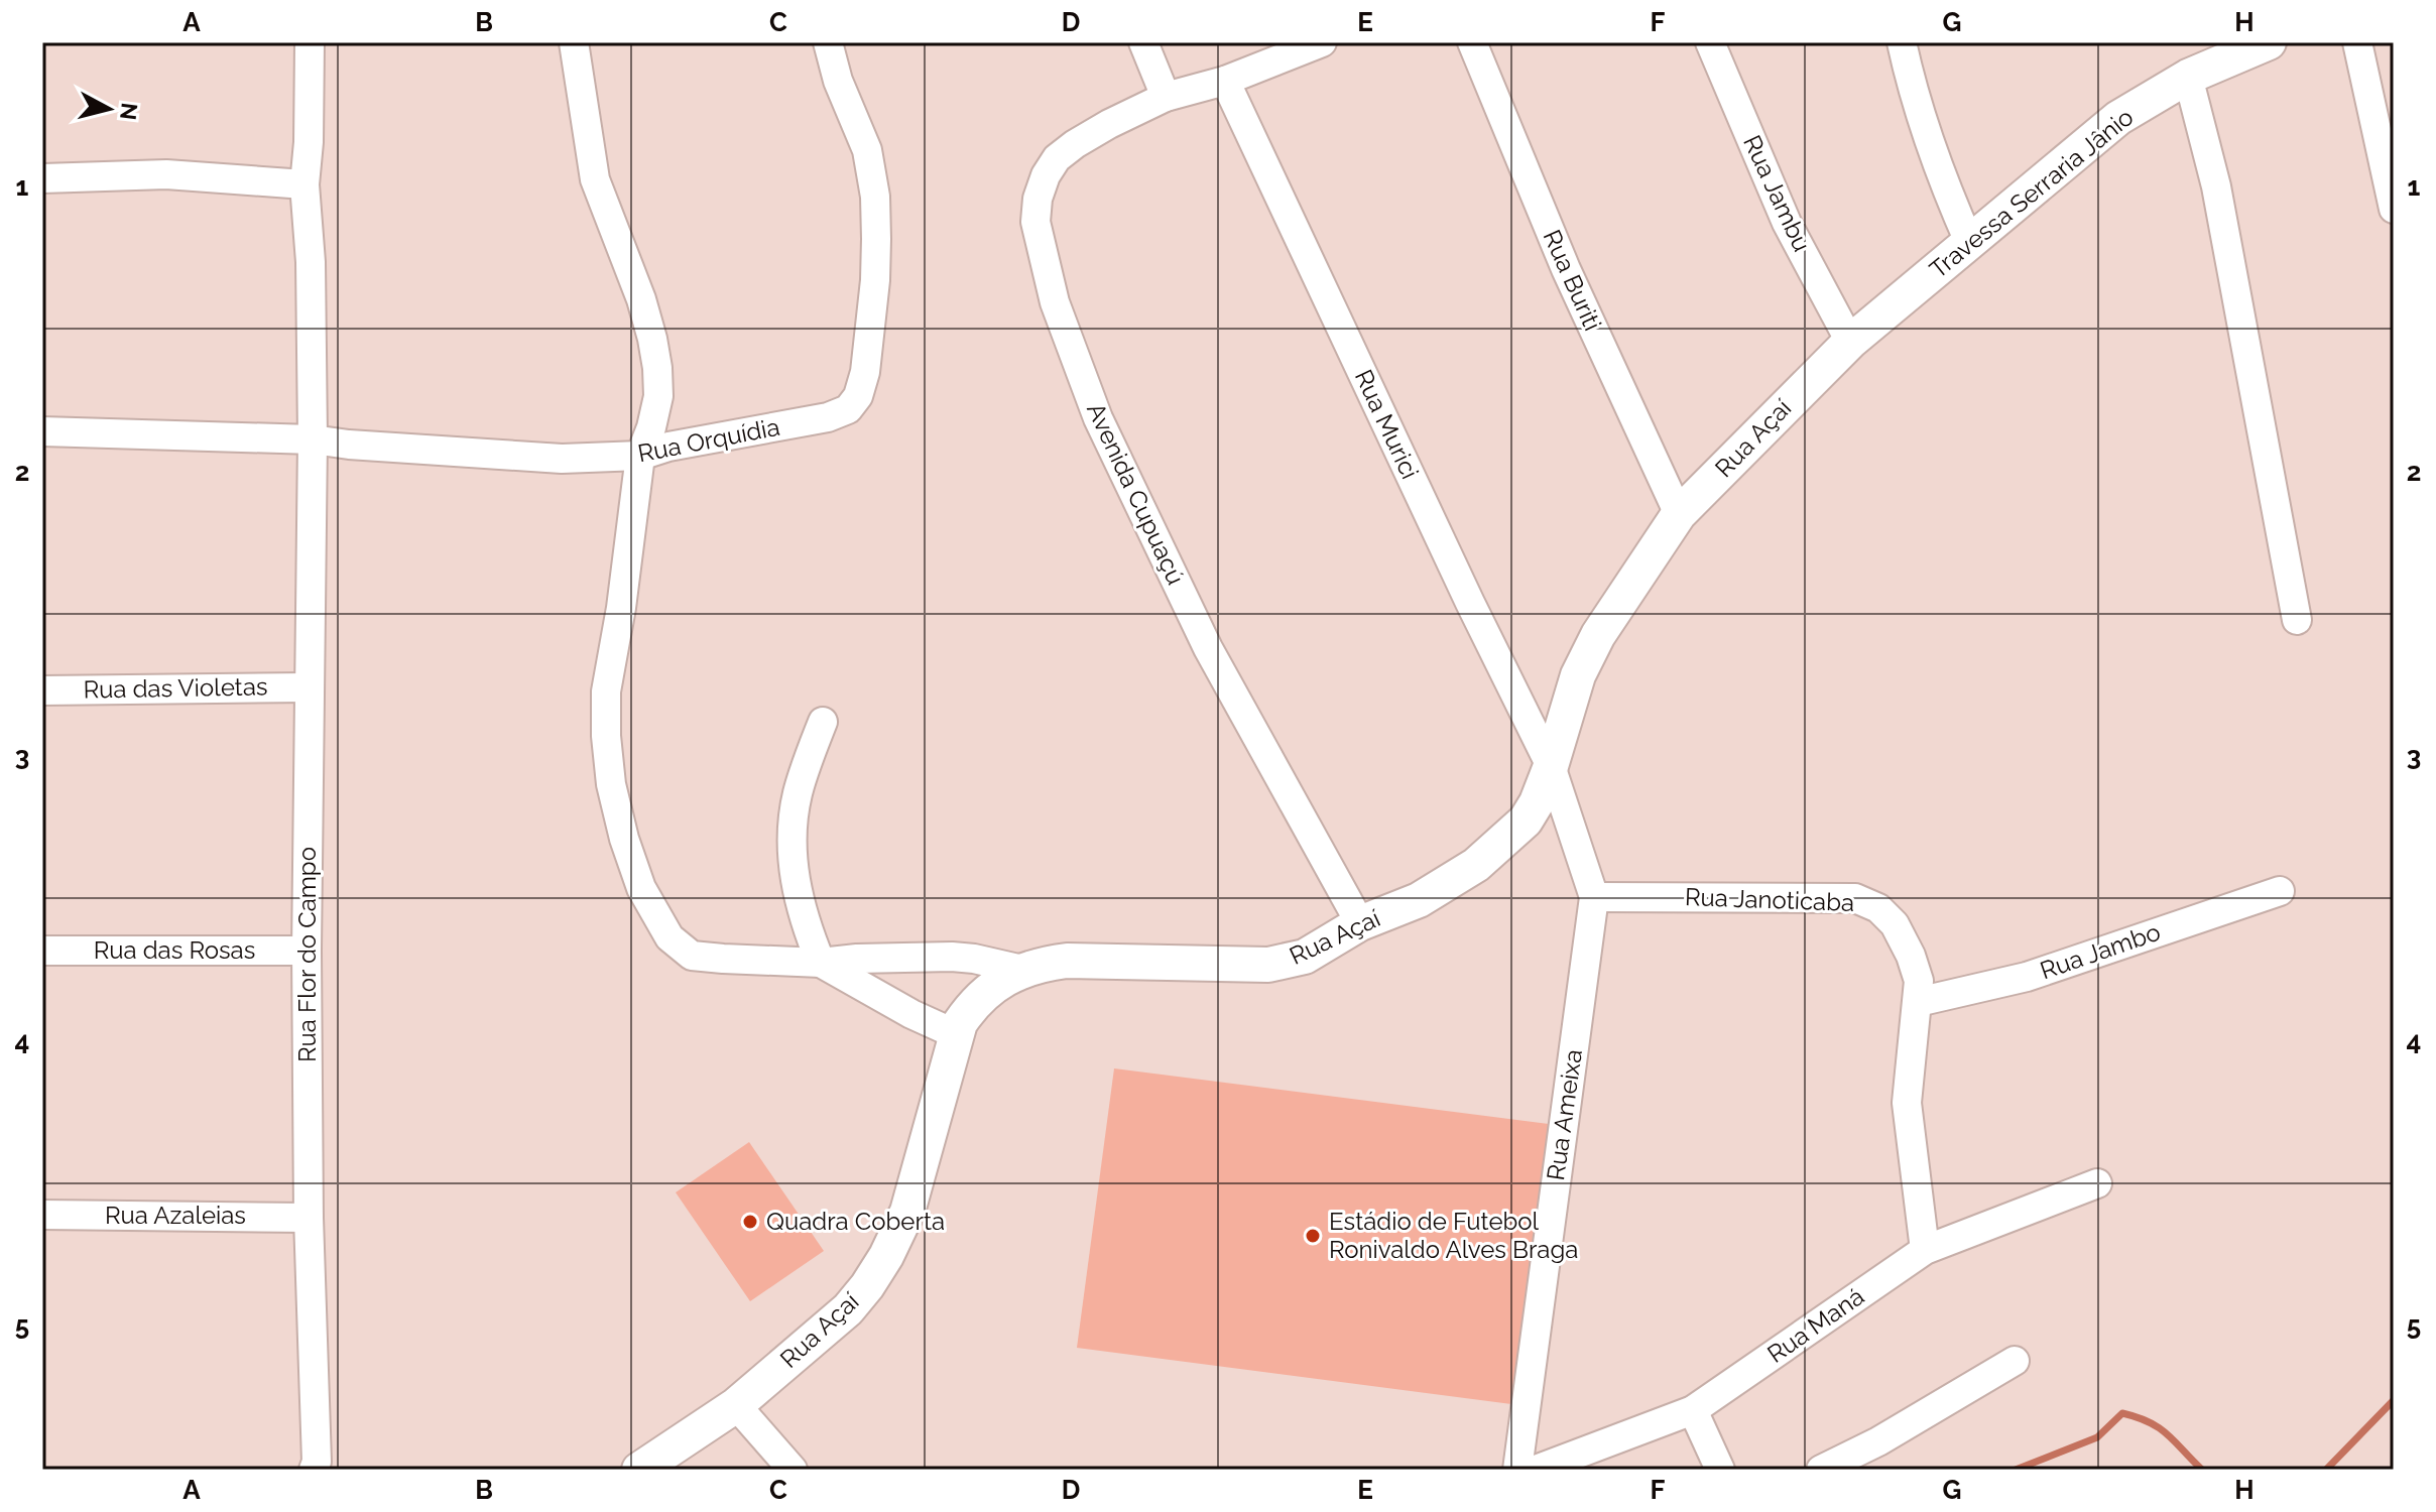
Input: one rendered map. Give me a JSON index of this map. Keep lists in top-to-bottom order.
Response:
{
  "streets": {
    "street": [
      "Rua Jambu",
      "Travessa Serraria Jânio",
      "Rua Buriti",
      "Rua Murici",
      "Rua Açaí",
      "Rua Orquídia",
      "Avenida Cupuaçú",
      "Rua das Violetas",
      "Rua Janoticaba",
      "Rua das Rosas",
      "Rua Jambo",
      "Rua Flor do Campo",
      "Rua Ameixa",
      "Rua Azaleias",
      "Rua Maná"
    ]
  },
  "crossings": [
    ["Rua Jambu", "Travessa Serraria Jânio"],
    ["Rua Jambu", "Rua Açaí"],
    ["Travessa Serraria Jânio", "Rua Açaí"],
    ["Rua Buriti", "Rua Açaí"],
    ["Rua Murici", "Rua Açaí"],
    ["Rua Murici", "Avenida Cupuaçú"],
    ["Rua Murici", "Rua Ameixa"],
    ["Rua Açaí", "Avenida Cupuaçú"],
    ["Rua Açaí", "Rua Ameixa"],
    ["Rua Orquídia", "Rua Flor do Campo"],
    ["Rua das Violetas", "Rua Flor do Campo"],
    ["Rua Janoticaba", "Rua Jambo"],
    ["Rua Janoticaba", "Rua Ameixa"],
    ["Rua Janoticaba", "Rua Maná"],
    ["Rua das Rosas", "Rua Flor do Campo"],
    ["Rua Flor do Campo", "Rua Azaleias"]
  ],
  "places": ["Quadra Coberta", "Estádio de Futebol Ronivaldo Alves Braga"],
  "north": "right",
  "grid": {
    "columns": [
      "A",
      "B",
      "C",
      "D",
      "E",
      "F",
      "G",
      "H"
    ],
    "rows": [
      "1",
      "2",
      "3",
      "4",
      "5"
    ]
  }
}
